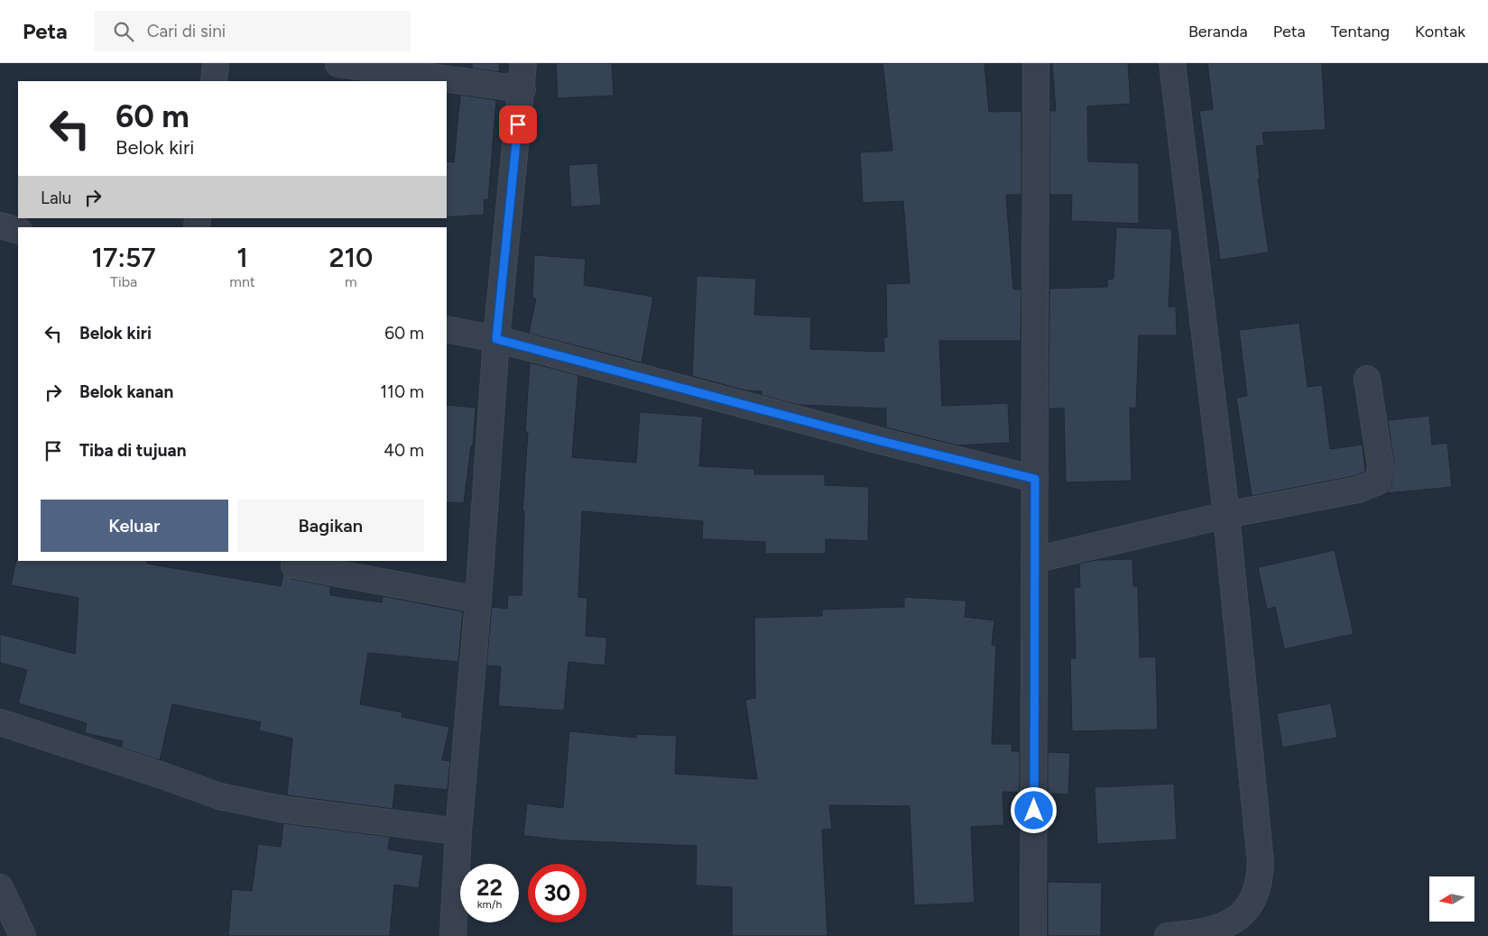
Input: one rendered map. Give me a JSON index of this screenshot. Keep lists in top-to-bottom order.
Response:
{
  "north": "left",
  "page": {
    "header": "Peta",
    "search": "Cari di sini",
    "nav": [
      "Beranda",
      "Peta",
      "Tentang",
      "Kontak"
    ],
    "turn": ["60 m", "Belok kiri"],
    "then": "Lalu",
    "eta": [
      "17:57",
      "Tiba",
      "1",
      "mnt",
      "210",
      "m"
    ],
    "list": [
      {
        "name": "Belok kiri",
        "value": "60 m"
      },
      {
        "name": "Belok kanan",
        "value": "110 m"
      },
      {
        "name": "Tiba di tujuan",
        "value": "40 m"
      }
    ],
    "buttons": ["Keluar", "Bagikan"],
    "speed": "22 km/h",
    "limit": "30"
  }
}
